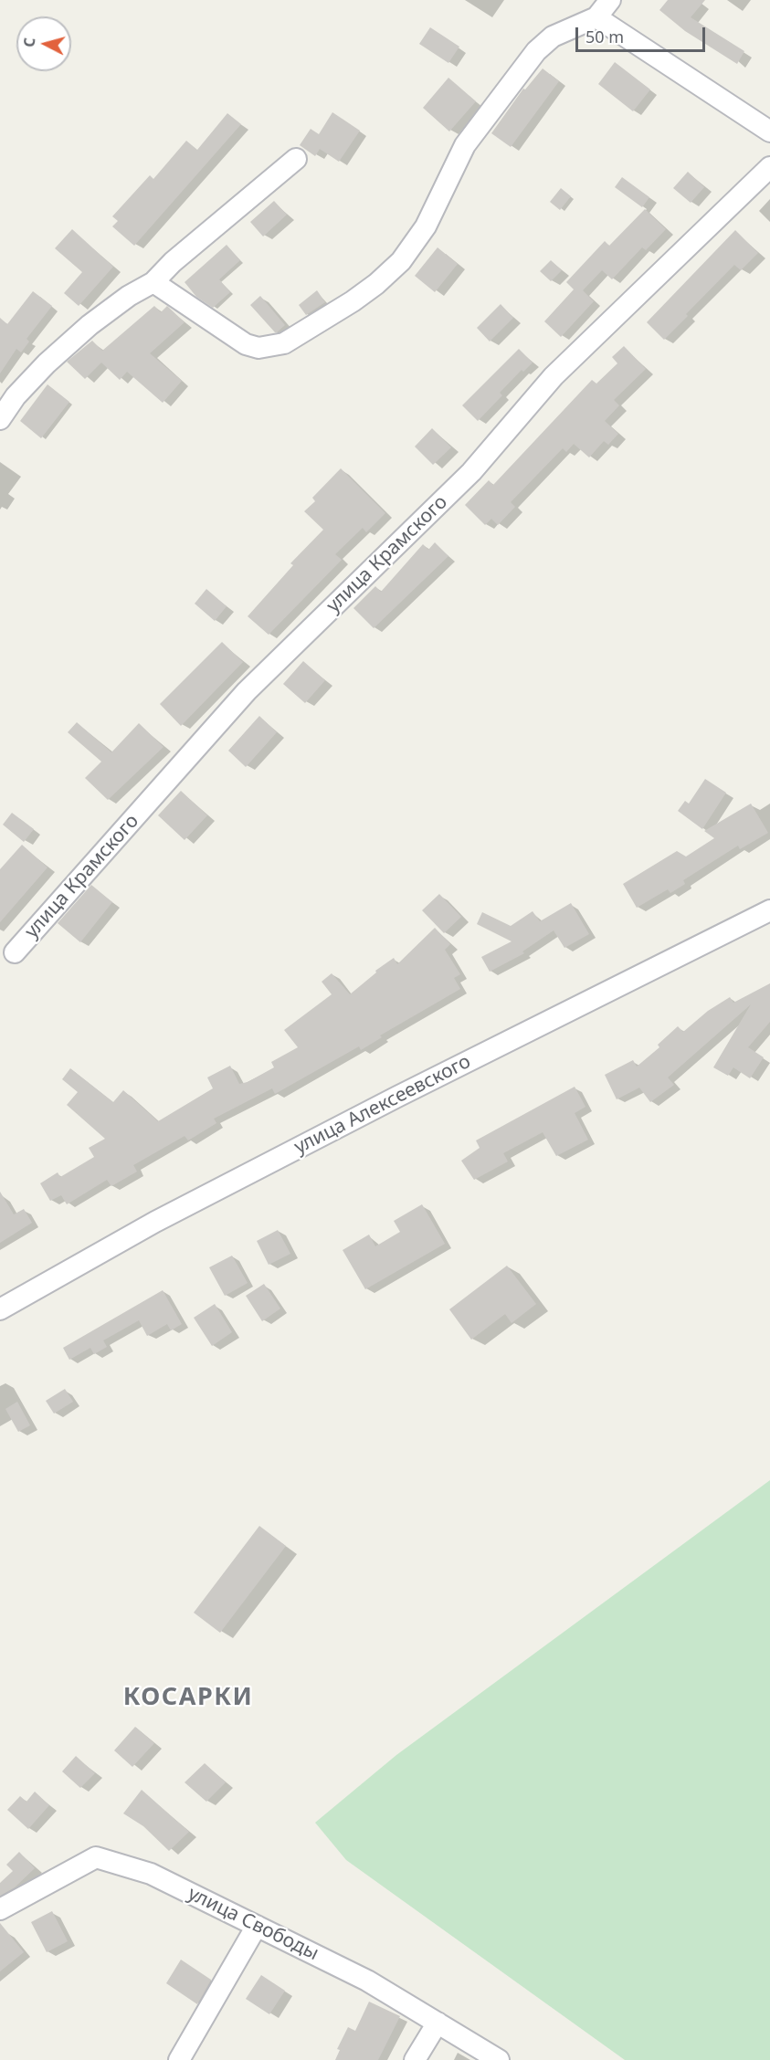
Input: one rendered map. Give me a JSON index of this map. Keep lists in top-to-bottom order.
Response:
{
  "streets": {
    "street": ["улица Крамского", "улица Алексеевского", "улица Свободы"]
  },
  "districts": ["КОСАРКИ"],
  "scale_bar": "50 m",
  "north": "left"
}
